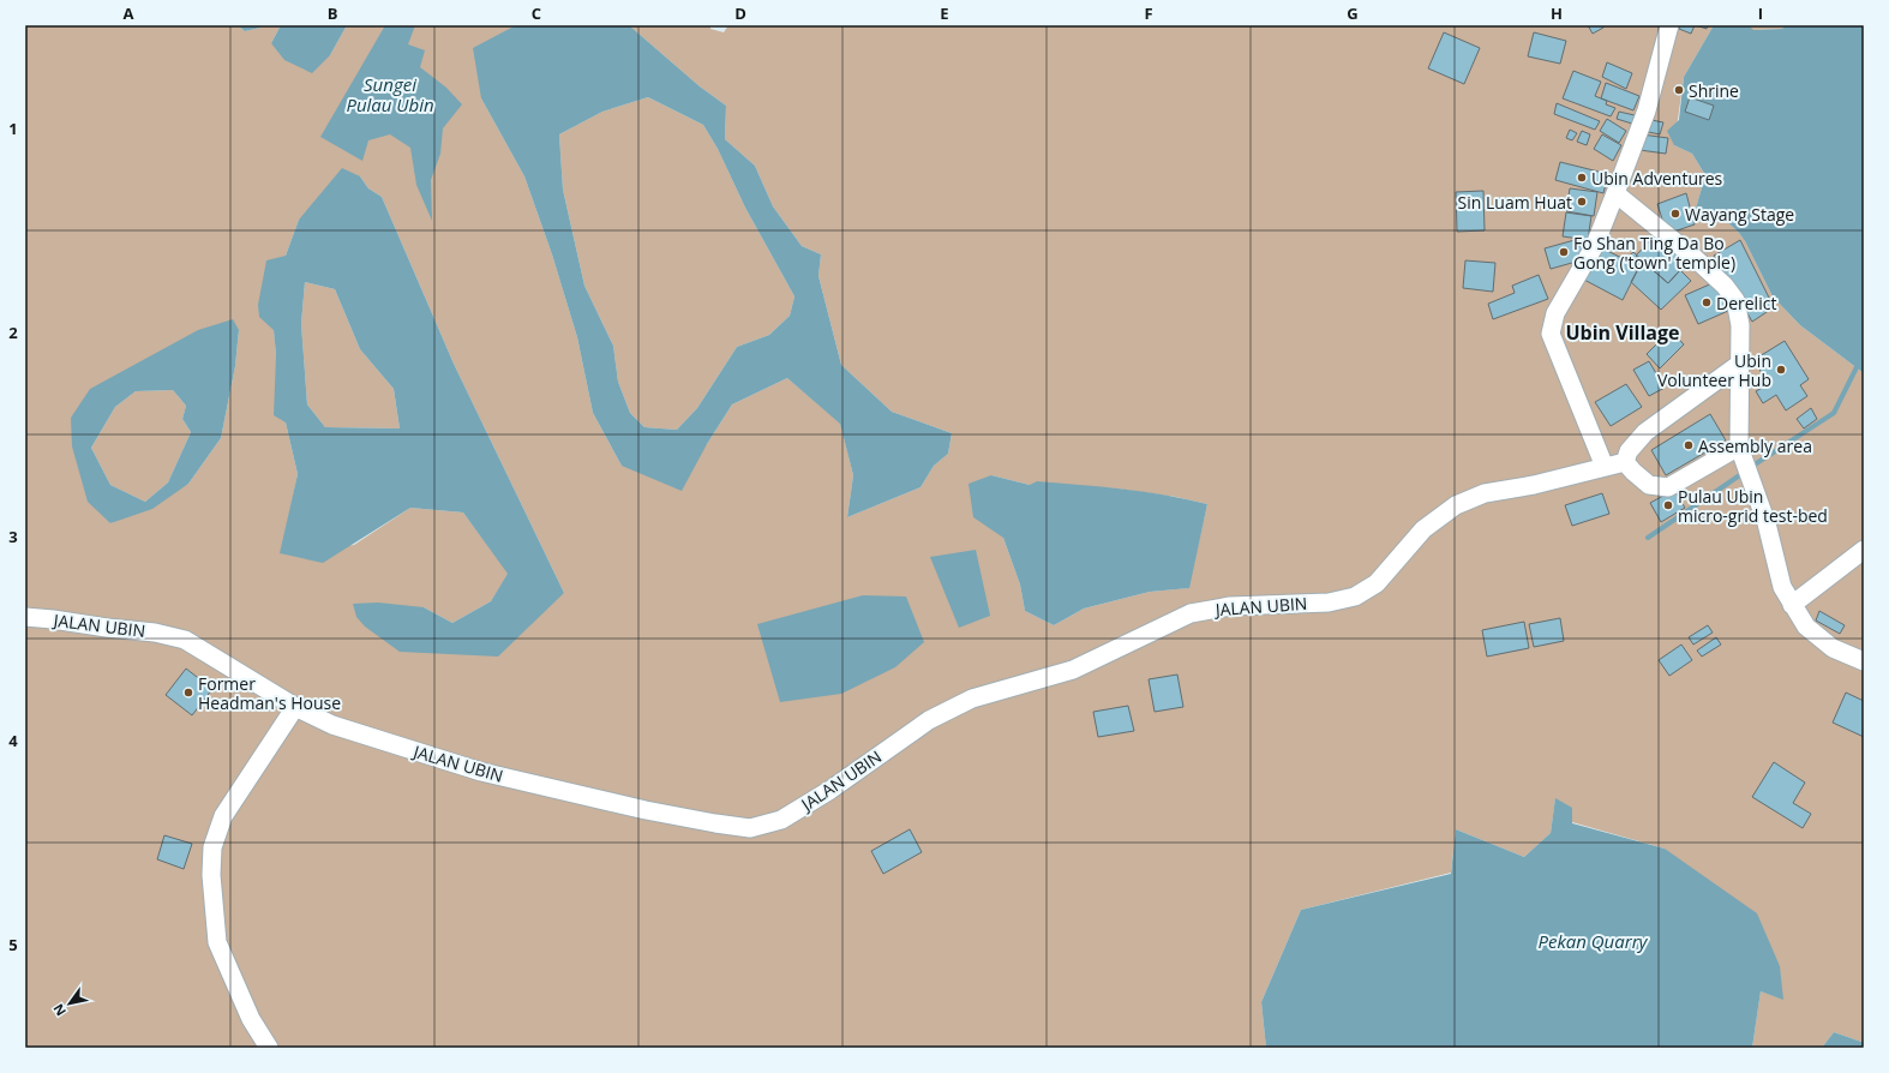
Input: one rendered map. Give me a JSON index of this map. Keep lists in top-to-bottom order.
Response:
{
  "streets": {
    "street": ["JALAN UBIN"]
  },
  "districts": ["Ubin Village"],
  "water": ["Sungei Pulau Ubin", "Pekan Quarry"],
  "places": [
    "Shrine",
    "Ubin Adventures",
    "Sin Luam Huat",
    "Wayang Stage",
    "Fo Shan Ting Da Bo Gong ('town' temple)",
    "Derelict",
    "Ubin Volunteer Hub",
    "Assembly area",
    "Pulau Ubin micro-grid test-bed",
    "Former Headman's House"
  ],
  "north": "bottom left",
  "grid": {
    "columns": [
      "A",
      "B",
      "C",
      "D",
      "E",
      "F",
      "G",
      "H",
      "I"
    ],
    "rows": [
      "1",
      "2",
      "3",
      "4",
      "5"
    ]
  }
}
